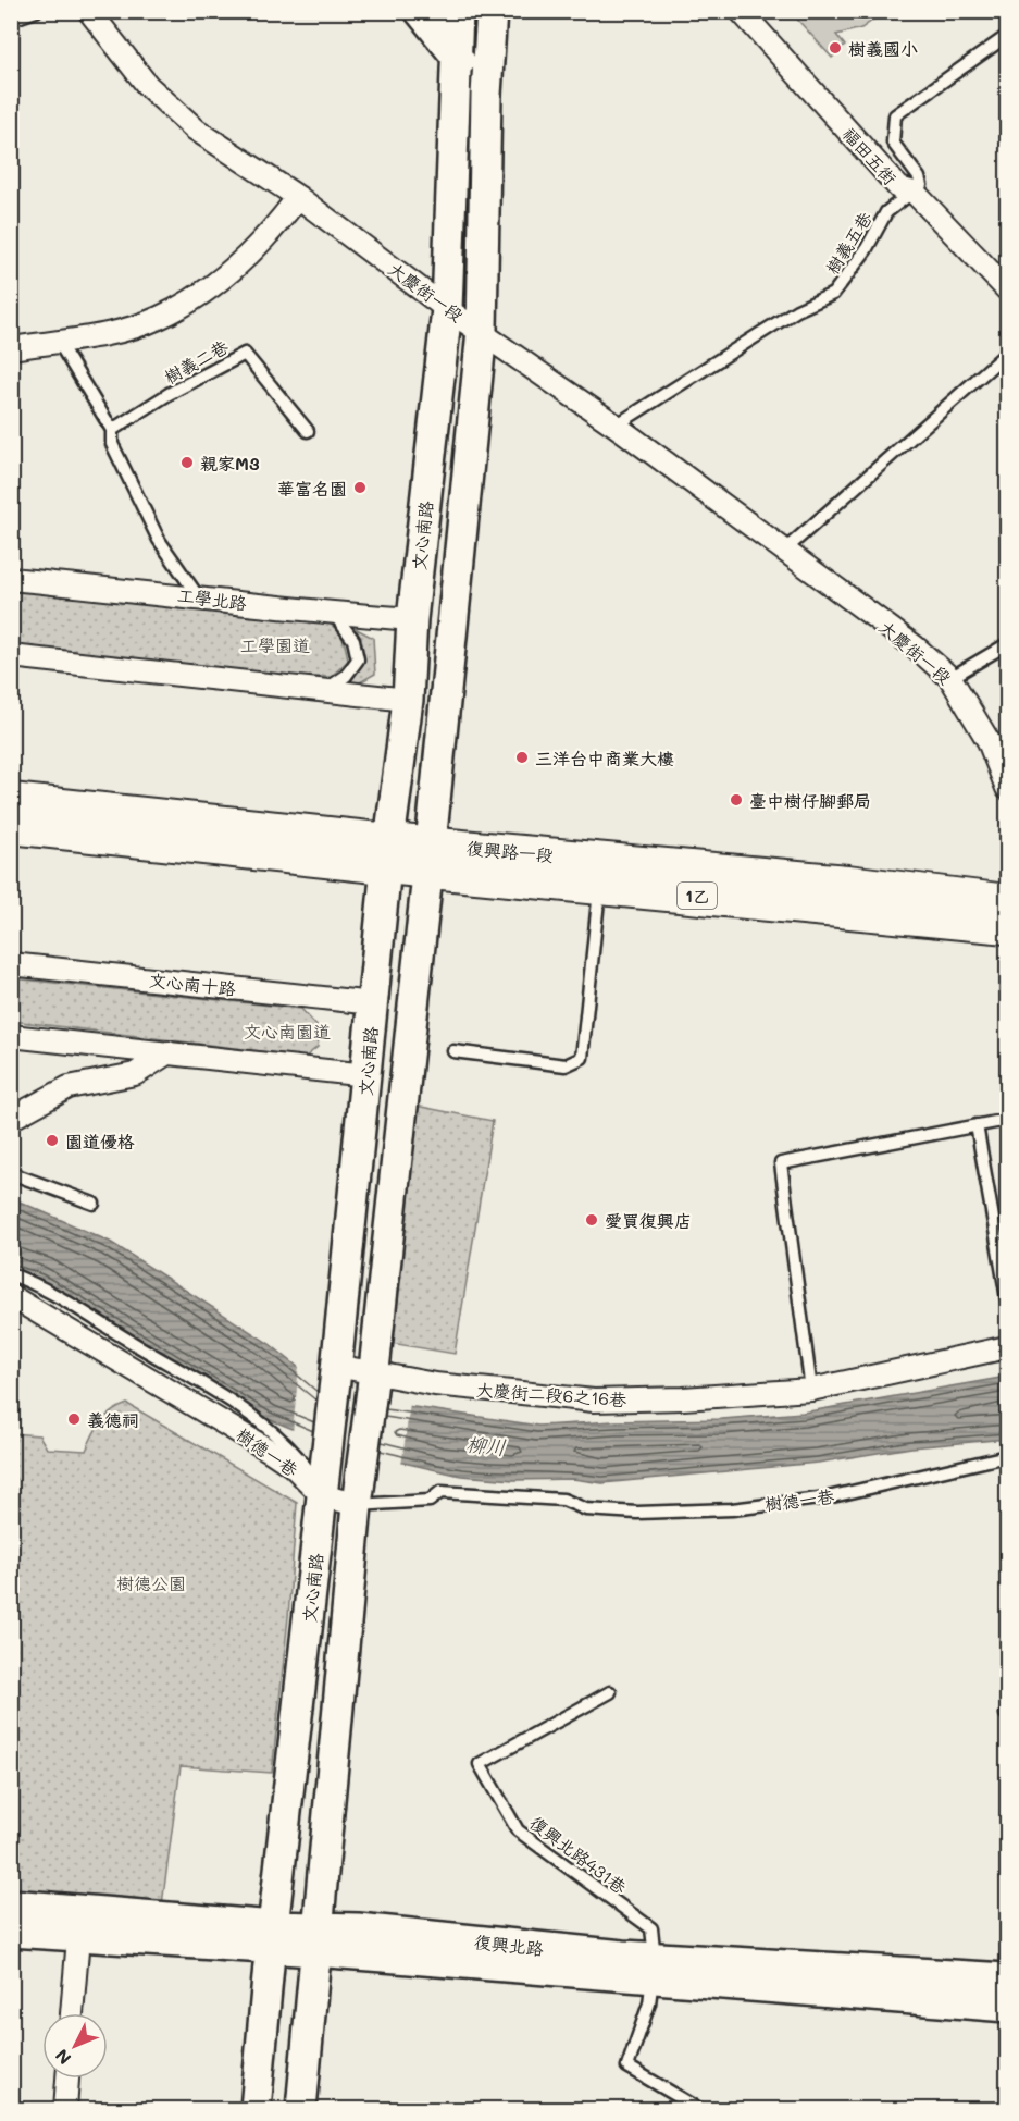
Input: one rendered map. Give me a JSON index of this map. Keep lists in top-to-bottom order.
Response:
{
  "streets": {
    "main road": [
      "文心南路",
      "復興路一段",
      "1乙",
      "復興北路"
    ],
    "street": [
      "福田五街",
      "大慶街一段",
      "工學北路",
      "文心南十路",
      "大慶街二段6之16巷",
      "樹德一巷"
    ],
    "lane": ["樹義五巷", "樹義二巷", "復興北路431巷"]
  },
  "crossings": [
    ["福田五街", "樹義五巷"],
    ["樹義五巷", "大慶街一段"],
    ["大慶街一段", "文心南路"],
    ["文心南路", "工學北路"],
    ["文心南路", "復興路一段"],
    ["文心南路", "文心南十路"],
    ["文心南路", "大慶街二段6之16巷"],
    ["文心南路", "樹德一巷"],
    ["文心南路", "復興北路"],
    ["復興北路431巷", "復興北路"]
  ],
  "water": ["柳川"],
  "parks": ["工學園道", "文心南園道", "樹德公園"],
  "places": [
    "樹義國小",
    "親家M3",
    "華富名園",
    "三洋台中商業大樓",
    "臺中樹仔腳郵局",
    "園道優格",
    "愛買復興店",
    "義德祠"
  ],
  "north": "bottom left"
}
